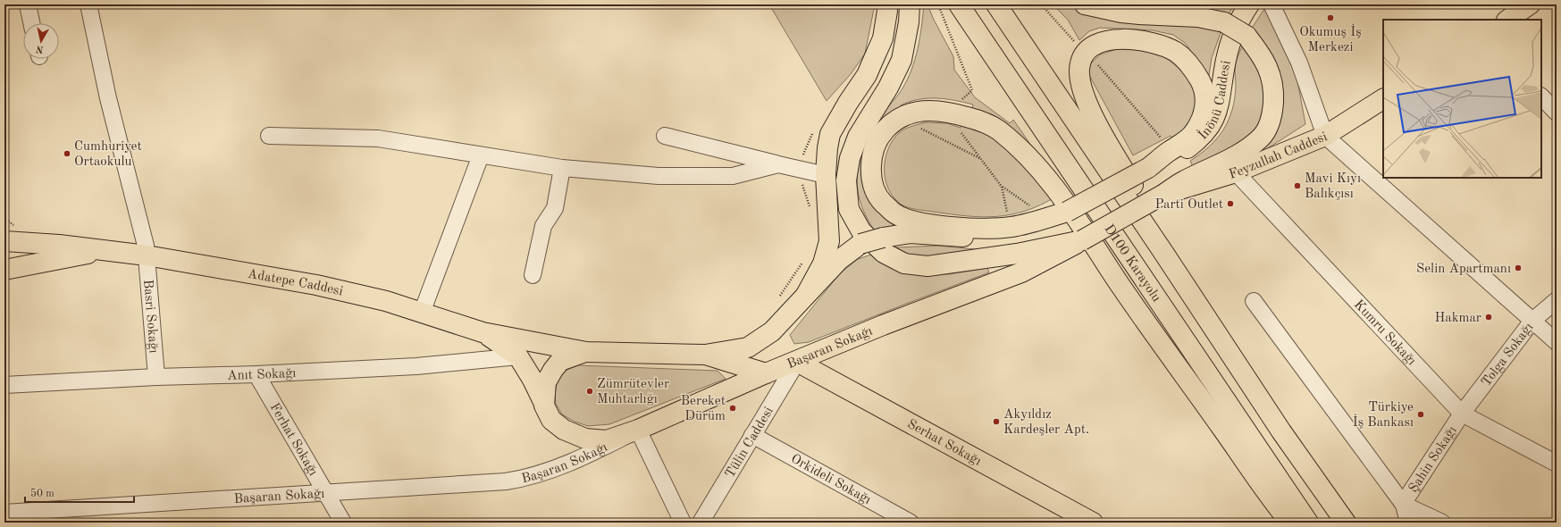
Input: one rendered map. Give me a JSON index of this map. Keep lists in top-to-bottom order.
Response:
{
  "streets": {
    "main road": [
      "İnönü Caddesi",
      "Feyzullah Caddesi",
      "D100 Karayolu",
      "Adatepe Caddesi",
      "Başaran Sokağı",
      "Serhat Sokağı"
    ],
    "street": [
      "Basri Sokağı",
      "Kumru Sokağı",
      "Tolga Sokağı",
      "Anıt Sokağı",
      "Ferhat Sokağı",
      "Tülin Caddesi",
      "Şahin Sokağı",
      "Orkideli Sokağı"
    ]
  },
  "crossings": [
    ["Feyzullah Caddesi", "Kumru Sokağı"],
    ["Feyzullah Caddesi", "Başaran Sokağı"],
    ["Adatepe Caddesi", "Basri Sokağı"],
    ["Adatepe Caddesi", "Başaran Sokağı"],
    ["Adatepe Caddesi", "Anıt Sokağı"],
    ["Basri Sokağı", "Anıt Sokağı"],
    ["Kumru Sokağı", "Tolga Sokağı"],
    ["Kumru Sokağı", "Şahin Sokağı"],
    ["Başaran Sokağı", "Ferhat Sokağı"],
    ["Başaran Sokağı", "Tülin Caddesi"],
    ["Başaran Sokağı", "Serhat Sokağı"],
    ["Tolga Sokağı", "Şahin Sokağı"],
    ["Anıt Sokağı", "Ferhat Sokağı"],
    ["Tülin Caddesi", "Serhat Sokağı"],
    ["Tülin Caddesi", "Orkideli Sokağı"]
  ],
  "places": [
    "Okumuş İş Merkezi",
    "Cumhuriyet Ortaokulu",
    "Mavi Kıyı Balıkçısı",
    "Parti Outlet",
    "Selin Apartmanı",
    "Hakmar",
    "Zümrütevler Muhtarlığı",
    "Bereket Dürüm",
    "Türkiye İş Bankası",
    "Akyıldız Kardeşler Apt."
  ],
  "scale_bar": "50 m",
  "north": "bottom"
}
